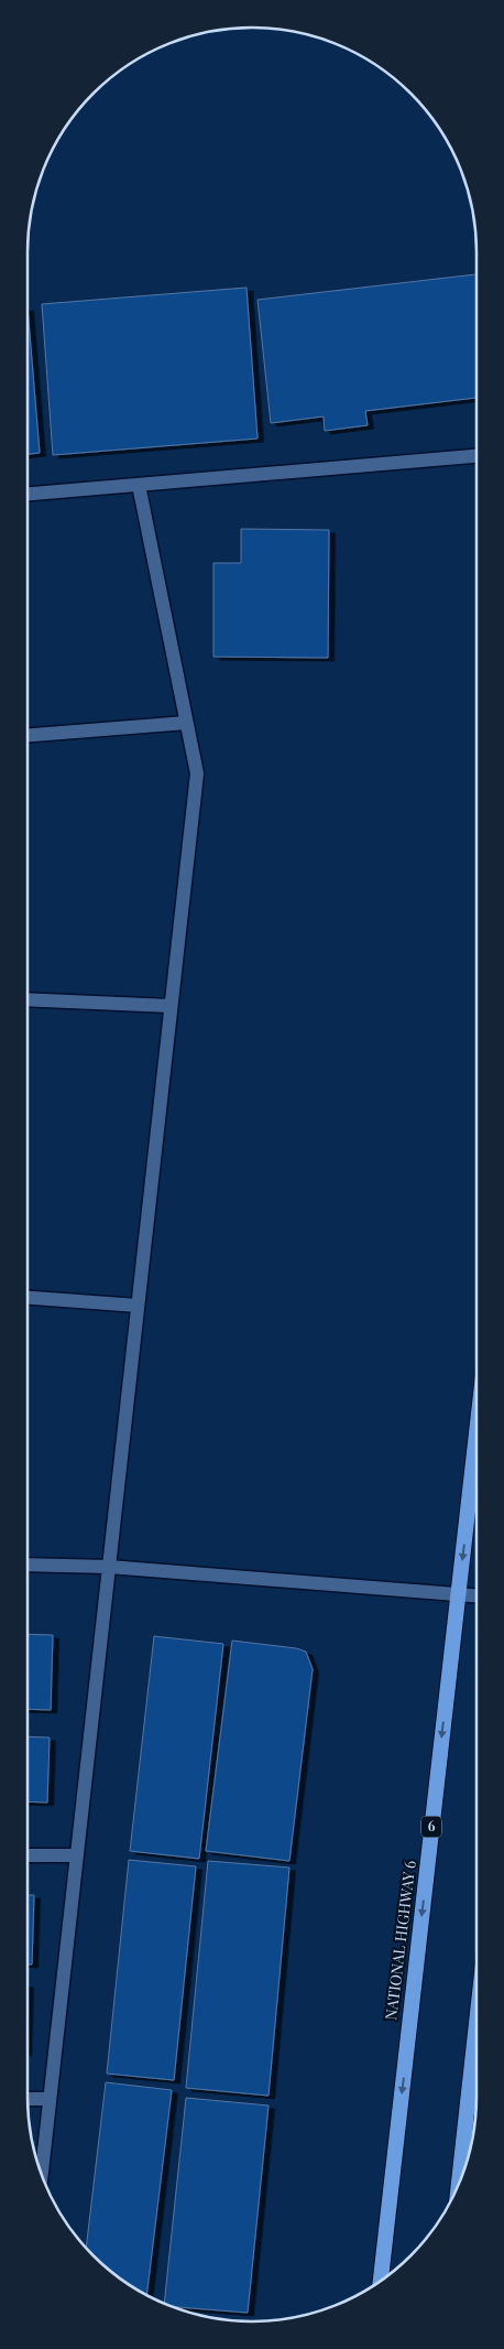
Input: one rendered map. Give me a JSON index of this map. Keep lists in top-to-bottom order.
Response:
{
  "streets": {
    "highway": ["6", "NATIONAL HIGHWAY 6"]
  },
  "one_way": ["NATIONAL HIGHWAY 6"]
}
